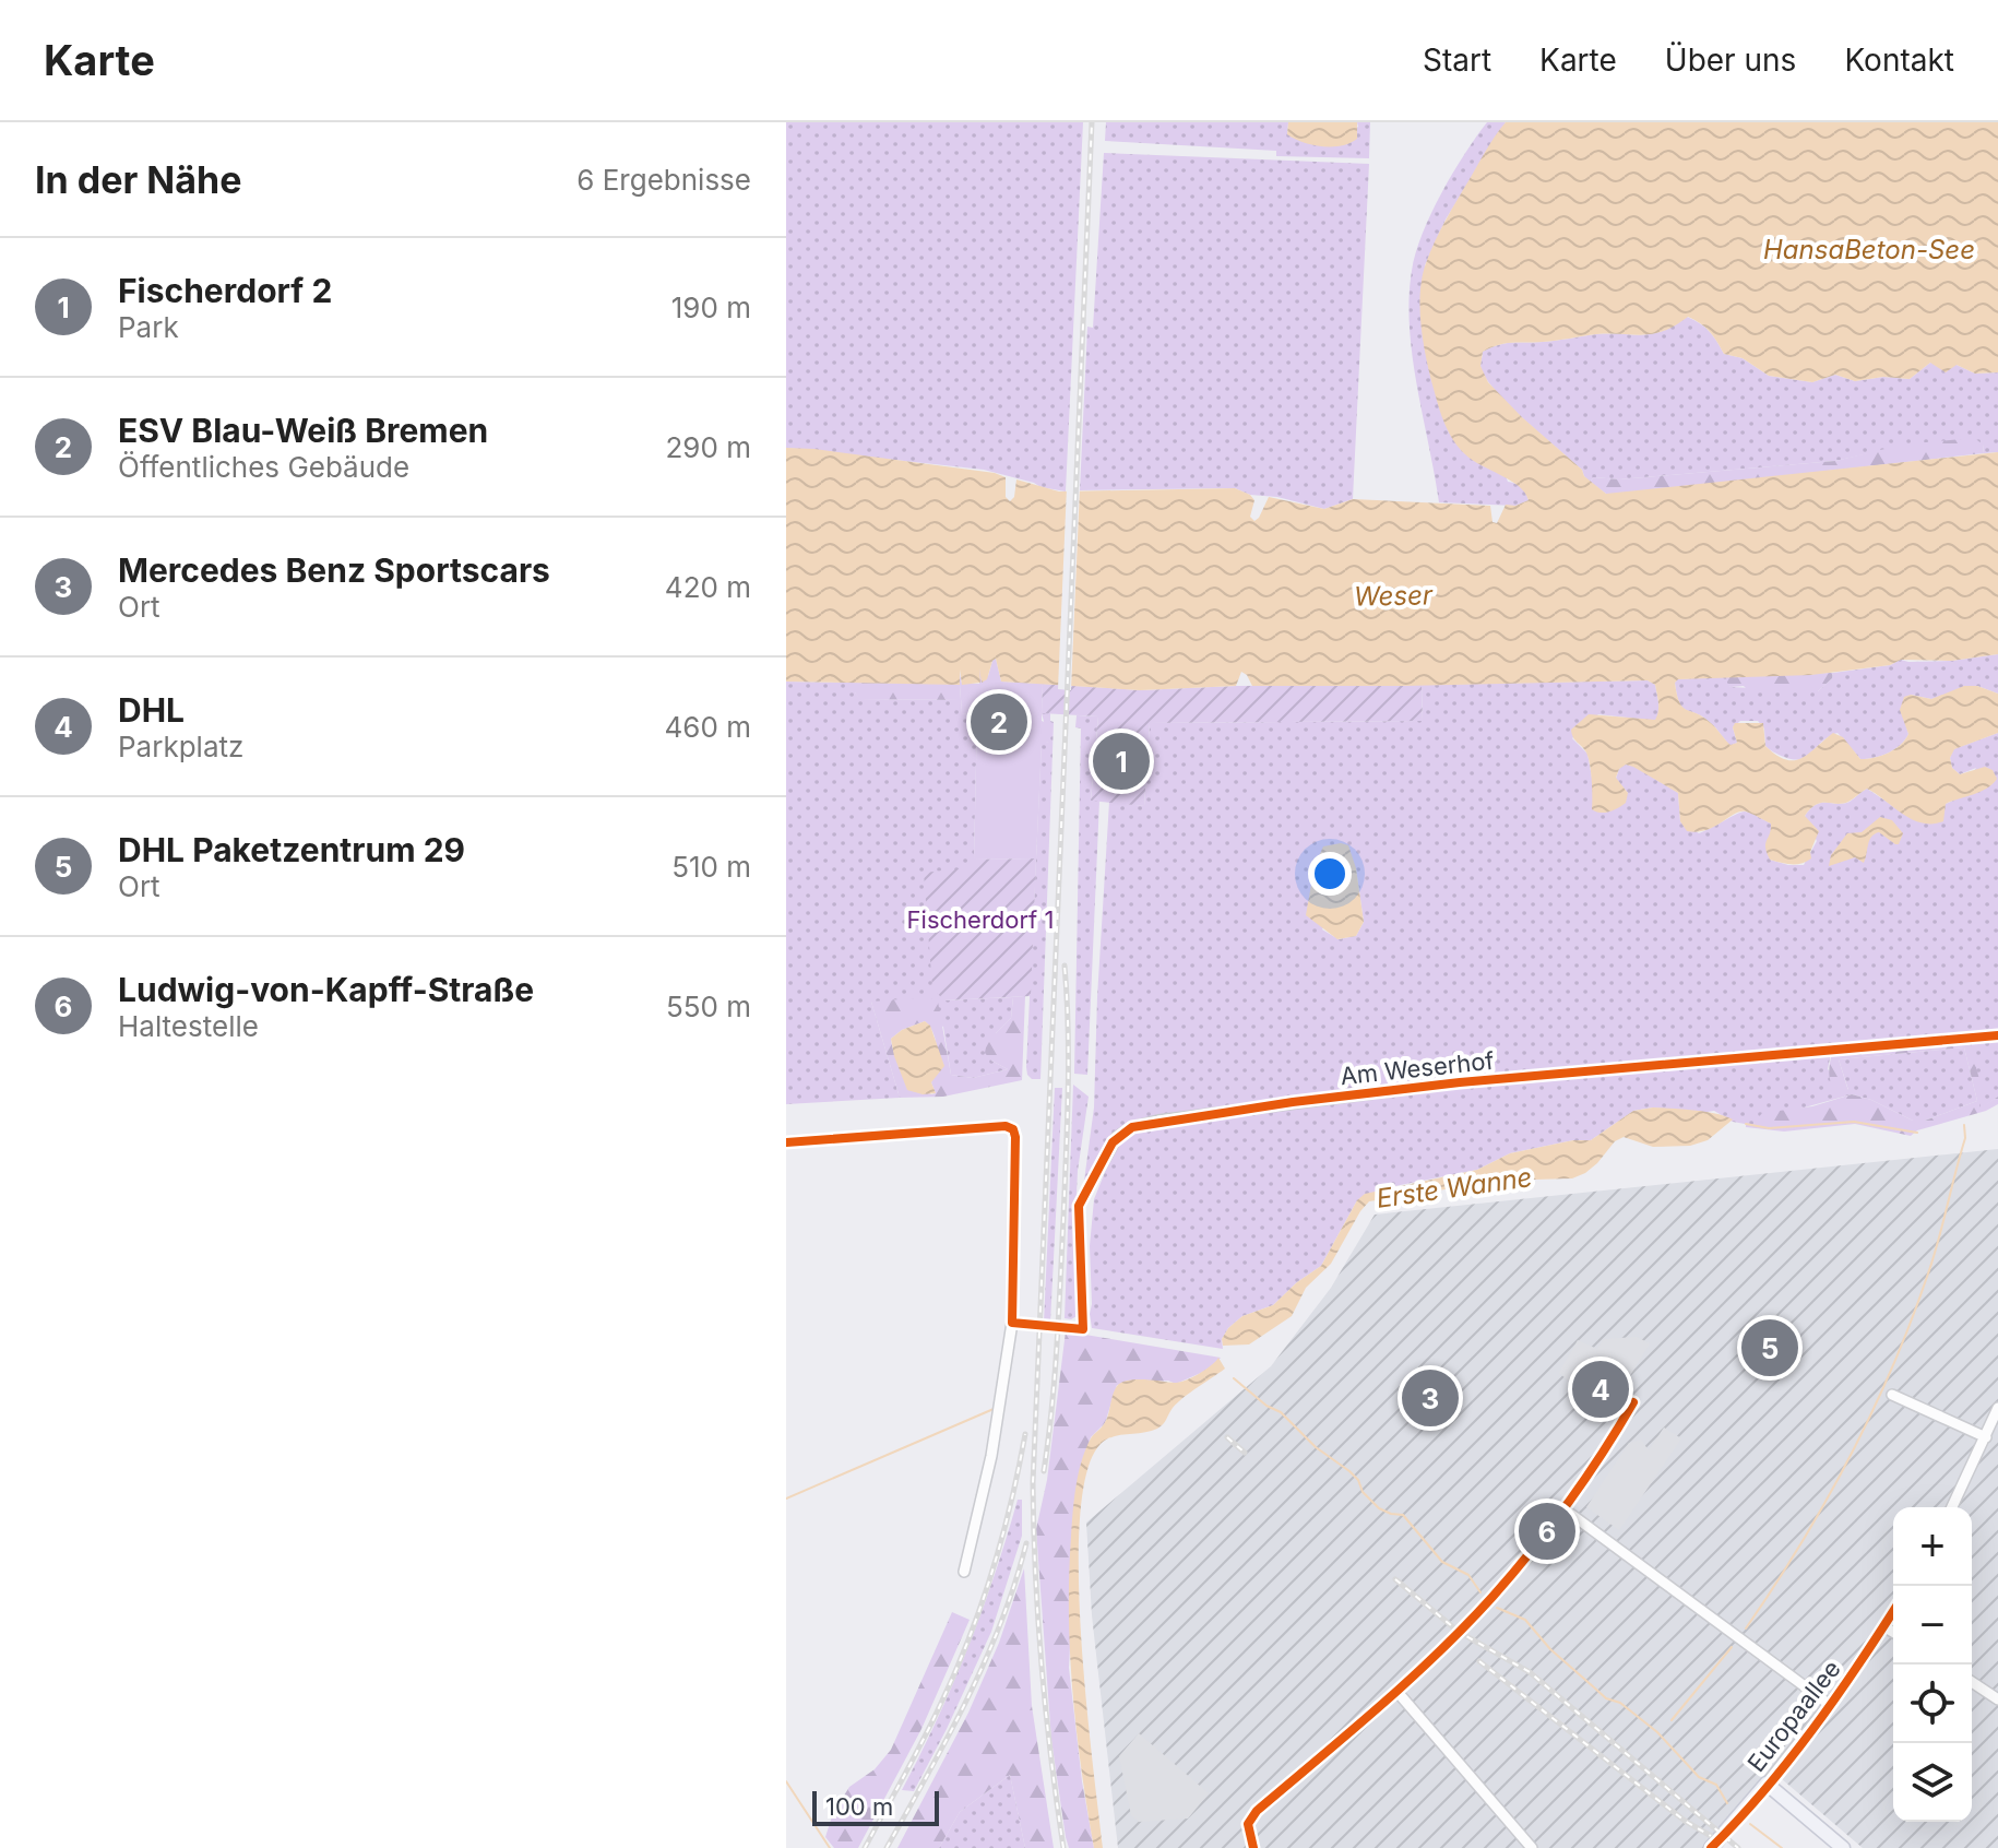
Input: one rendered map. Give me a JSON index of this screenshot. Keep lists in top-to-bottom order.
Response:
{
  "streets": {
    "street": ["Am Weserhof", "Europaallee"]
  },
  "water": ["HansaBeton-See", "Weser", "Erste Wanne"],
  "parks": ["Fischerdorf 1"],
  "scale_bar": "100 m",
  "page": {
    "header": "Karte",
    "nav": [
      "Start",
      "Karte",
      "Über uns",
      "Kontakt"
    ],
    "heading": ["In der Nähe", "6 Ergebnisse"],
    "list": [
      {
        "mark": "1",
        "name": "Fischerdorf 2",
        "note": "Park",
        "value": "190 m"
      },
      {
        "mark": "2",
        "name": "ESV Blau-Weiß Bremen",
        "note": "Öffentliches Gebäude",
        "value": "290 m"
      },
      {
        "mark": "3",
        "name": "Mercedes Benz Sportscars",
        "note": "Ort",
        "value": "420 m"
      },
      {
        "mark": "4",
        "name": "DHL",
        "note": "Parkplatz",
        "value": "460 m"
      },
      {
        "mark": "5",
        "name": "DHL Paketzentrum 29",
        "note": "Ort",
        "value": "510 m"
      },
      {
        "mark": "6",
        "name": "Ludwig-von-Kapff-Straße",
        "note": "Haltestelle",
        "value": "550 m"
      }
    ],
    "pins": [
      "2",
      "1",
      "5",
      "4",
      "3",
      "6"
    ],
    "map_buttons": ["+", "−"],
    "scale": "100 m"
  }
}
